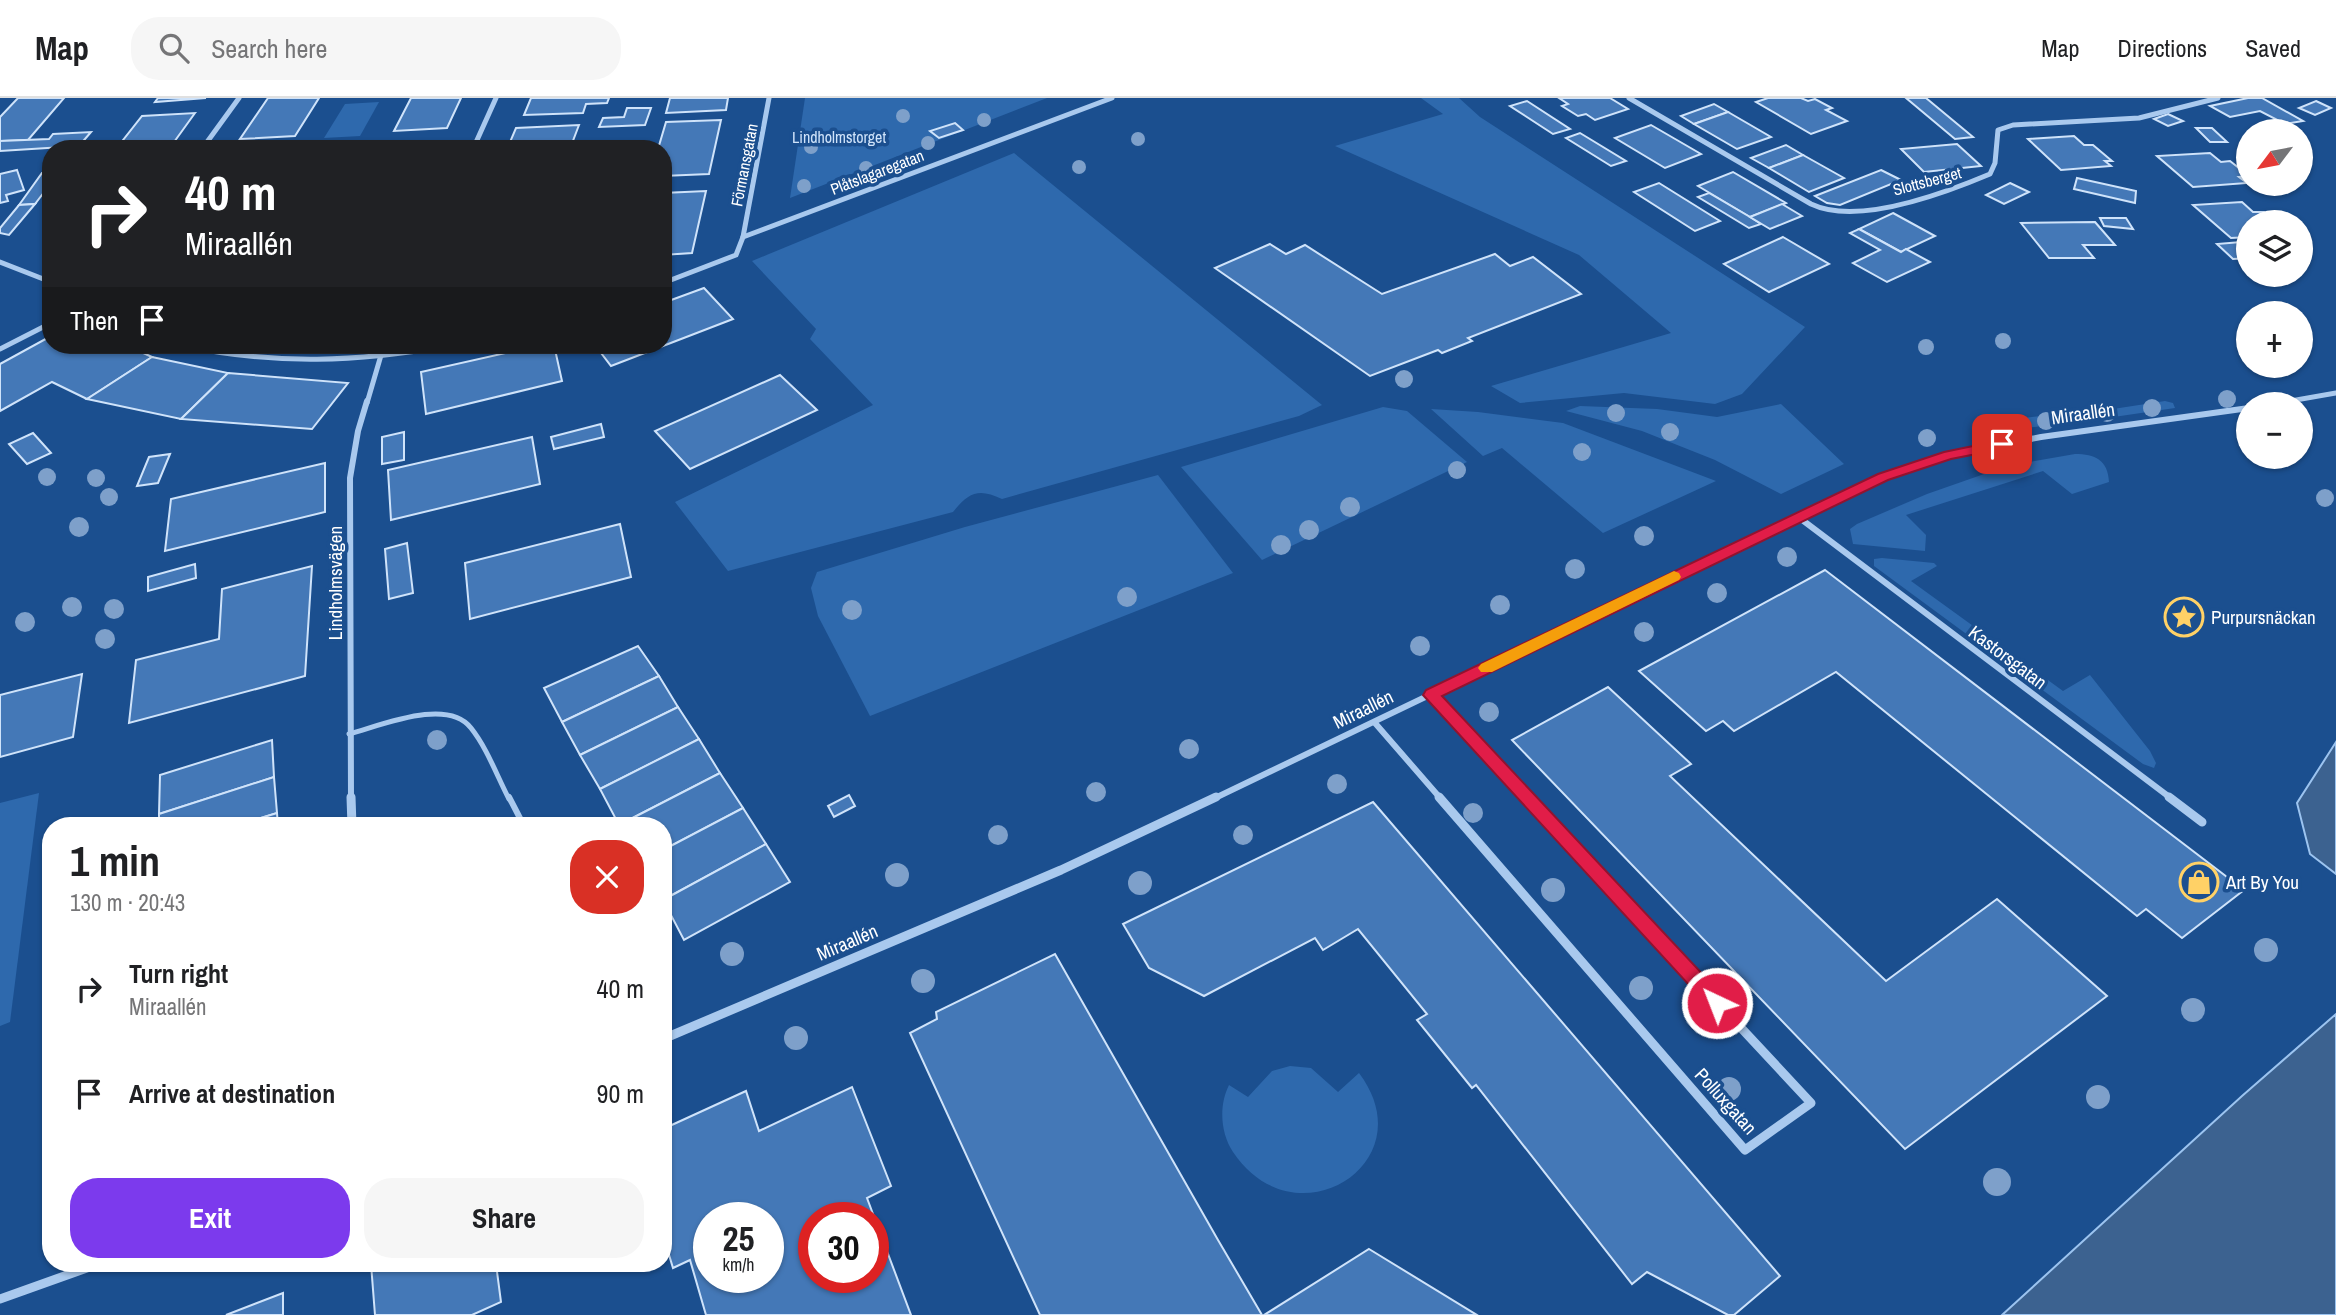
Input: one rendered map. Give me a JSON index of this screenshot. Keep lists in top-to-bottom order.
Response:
{
  "streets": {
    "street": [
      "Förmansgatan",
      "Plåtslagaregatan",
      "Slottsberget",
      "Miraallén",
      "Lindholmsvägen",
      "Kastorsgatan",
      "Polluxgatan"
    ]
  },
  "crossings": [
    ["Förmansgatan", "Plåtslagaregatan"],
    ["Miraallén", "Kastorsgatan"],
    ["Miraallén", "Polluxgatan"]
  ],
  "parks": ["Lindholmstorget"],
  "places": {
    "place": ["Purpursnäckan"],
    "shop": ["Art By You"]
  },
  "north": "bottom left",
  "page": {
    "header": "Map",
    "search": "Search here",
    "nav": ["Map", "Directions", "Saved"],
    "map_buttons": ["+", "−"],
    "turn": ["40 m", "Miraallén"],
    "then": "Then",
    "heading": ["1 min", "130 m · 20:43"],
    "list": [
      {
        "name": "Turn right",
        "note": "Miraallén",
        "value": "40 m"
      },
      {
        "name": "Arrive at destination",
        "value": "90 m"
      }
    ],
    "buttons": ["Exit", "Share"],
    "speed": "25 km/h",
    "limit": "30"
  }
}
